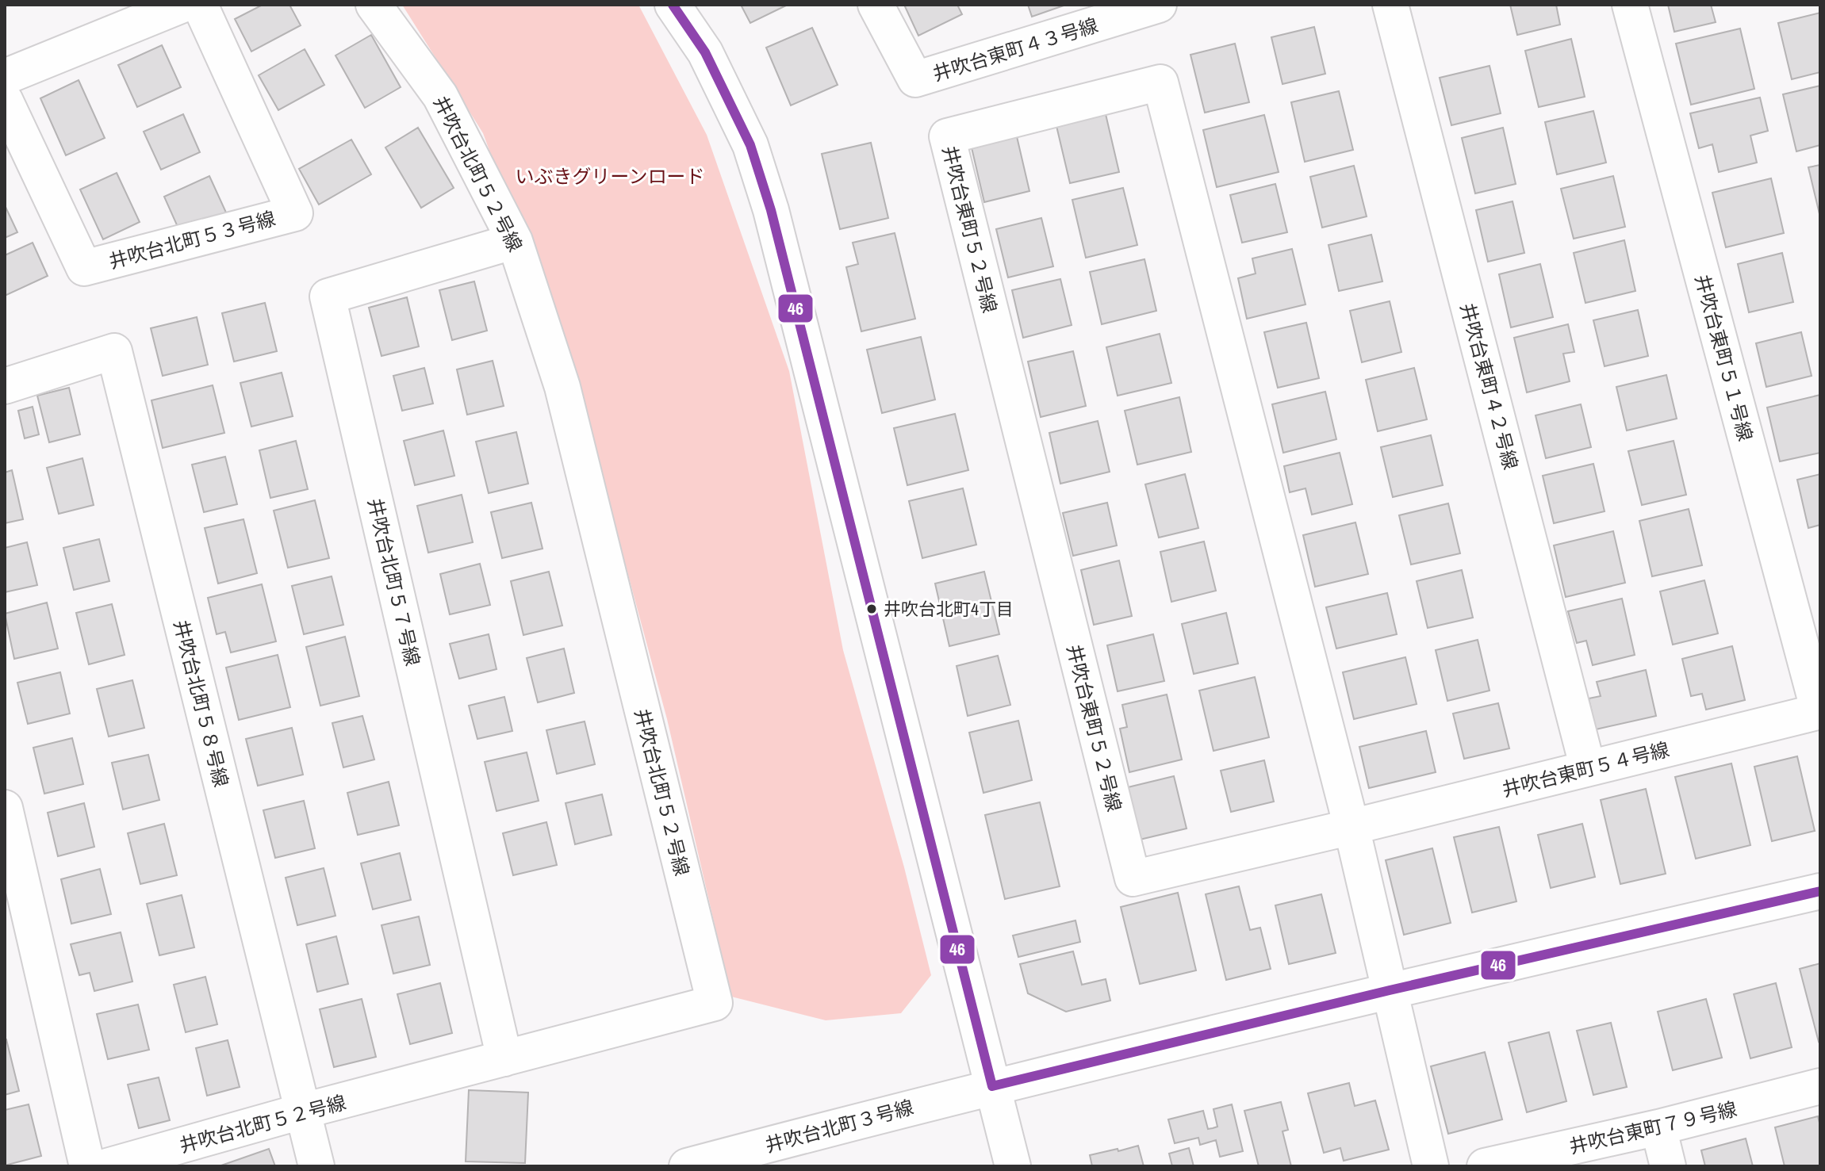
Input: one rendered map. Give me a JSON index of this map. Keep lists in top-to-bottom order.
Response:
{
  "streets": {
    "street": [
      "井吹台東町４３号線",
      "井吹台北町５２号線",
      "井吹台東町５２号線",
      "井吹台北町５３号線",
      "井吹台東町５１号線",
      "井吹台東町４２号線",
      "井吹台北町５７号線",
      "井吹台北町５８号線",
      "井吹台東町５４号線",
      "井吹台北町３号線",
      "井吹台東町７９号線"
    ]
  },
  "crossings": [
    ["井吹台北町５２号線", "井吹台北町５７号線"],
    ["井吹台北町５２号線", "井吹台北町５８号線"],
    ["井吹台東町５２号線", "井吹台東町５４号線"],
    ["井吹台東町５２号線", "井吹台北町３号線"],
    ["井吹台東町５１号線", "井吹台東町５４号線"],
    ["井吹台東町４２号線", "井吹台東町５４号線"]
  ],
  "parks": ["いぶきグリーンロード"],
  "places": ["井吹台北町4丁目"],
  "lines": ["transit line 46"]
}
